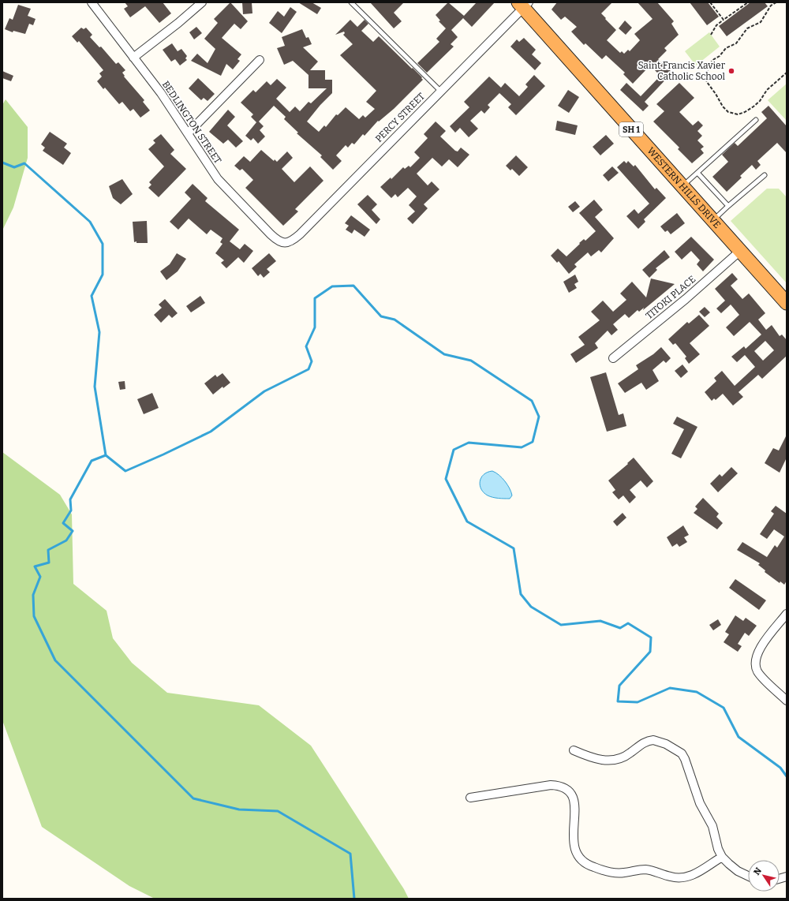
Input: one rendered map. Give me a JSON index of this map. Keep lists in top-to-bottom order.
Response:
{
  "streets": {
    "highway": ["SH 1", "WESTERN HILLS DRIVE"],
    "street": ["PERCY STREET", "BEDLINGTON STREET", "TITOKI PLACE"]
  },
  "crossings": [
    ["PERCY STREET", "BEDLINGTON STREET"],
    ["PERCY STREET", "WESTERN HILLS DRIVE"],
    ["WESTERN HILLS DRIVE", "TITOKI PLACE"]
  ],
  "places": ["Saint Francis Xavier Catholic School"],
  "north": "top left"
}
